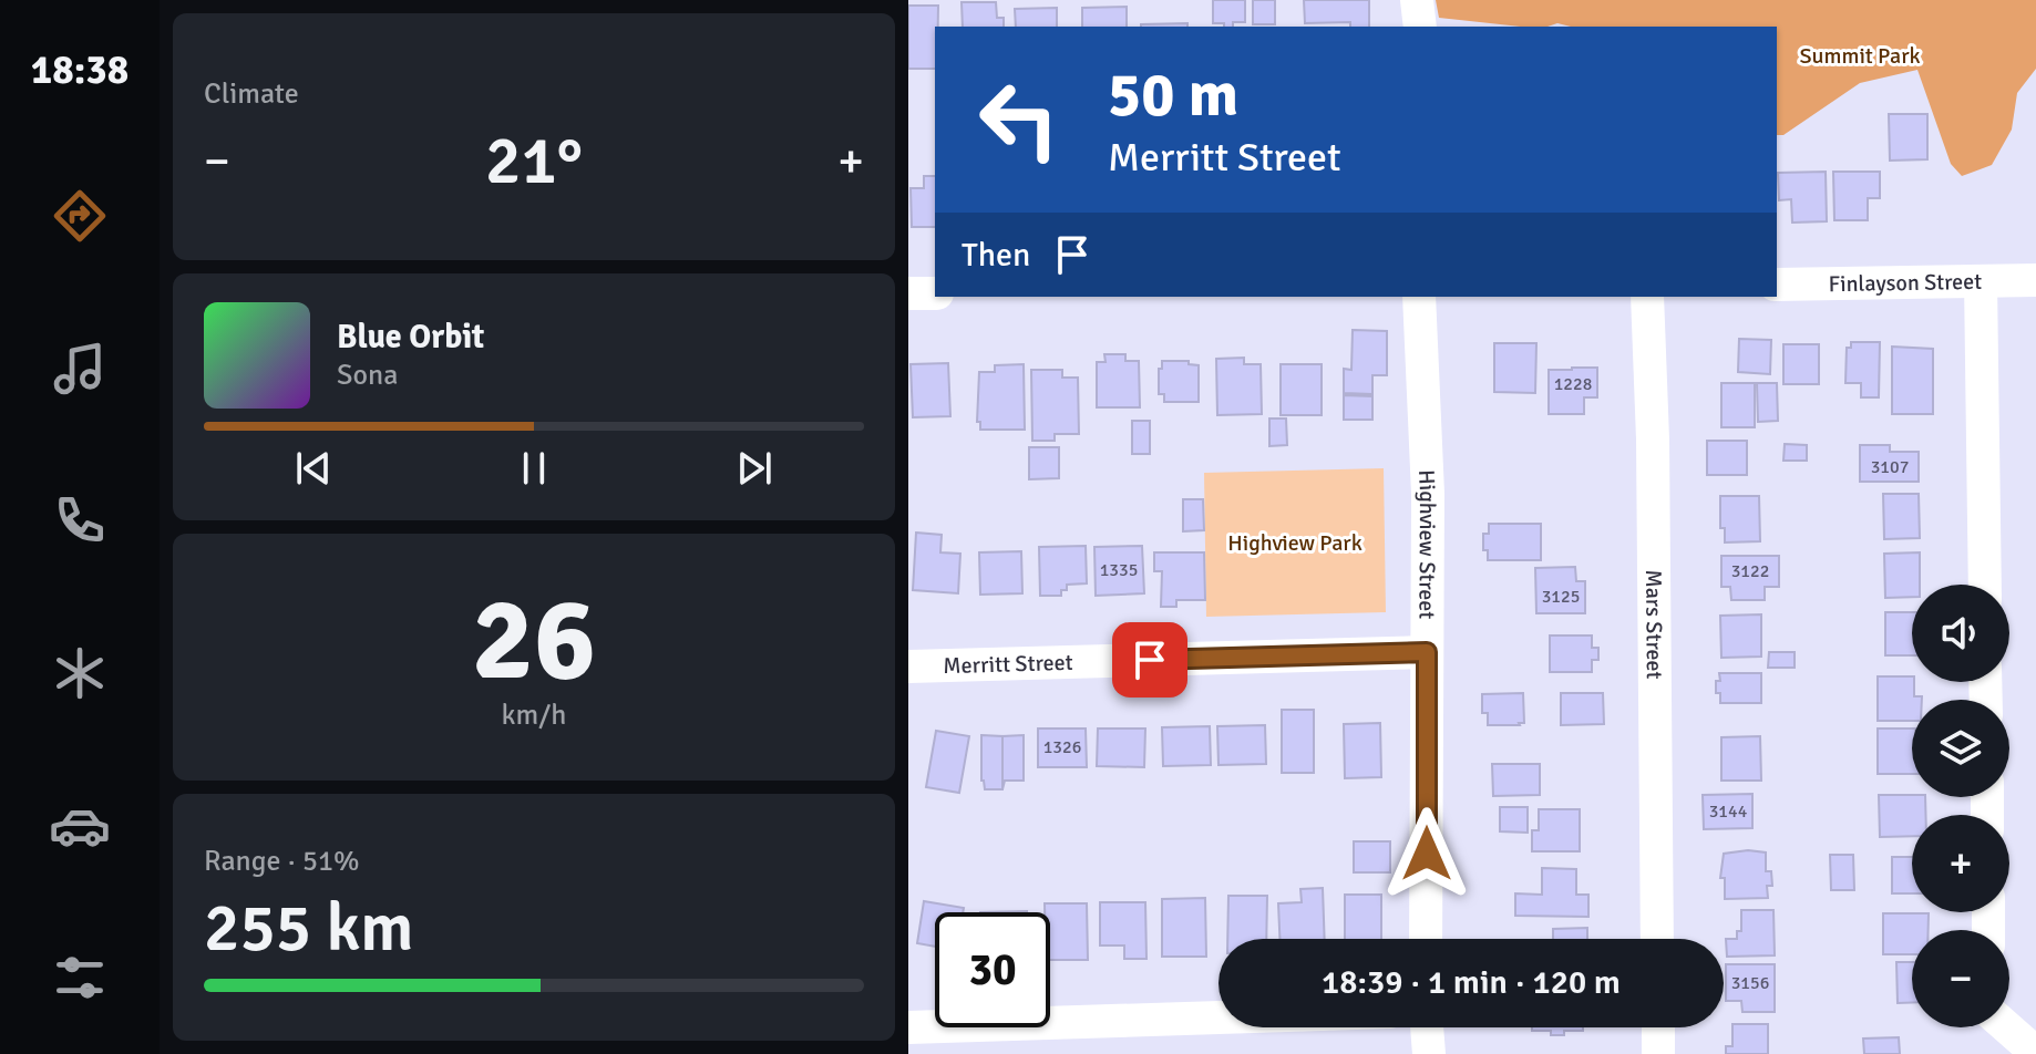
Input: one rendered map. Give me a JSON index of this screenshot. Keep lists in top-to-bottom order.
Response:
{
  "streets": {
    "street": [
      "Finlayson Street",
      "Highview Street",
      "Mars Street",
      "Merritt Street"
    ]
  },
  "crossings": [
    ["Highview Street", "Merritt Street"]
  ],
  "parks": ["Summit Park", "Highview Park"],
  "house_numbers": [
    "1228",
    "3107",
    "1335",
    "3122",
    "3125",
    "1326",
    "3144",
    "3156"
  ],
  "page": {
    "tabs": "18:38",
    "tile": [
      "Climate",
      ["26", "km/h"],
      ["Range · 51%", "255 km"]
    ],
    "turn": ["50 m", "Merritt Street"],
    "heat": ["−", "21°", "+"],
    "then": "Then",
    "song": ["Blue Orbit", "Sona"],
    "map_buttons": ["+", "−"],
    "limit": "30",
    "trip": "18:39 · 1 min · 120 m"
  }
}
